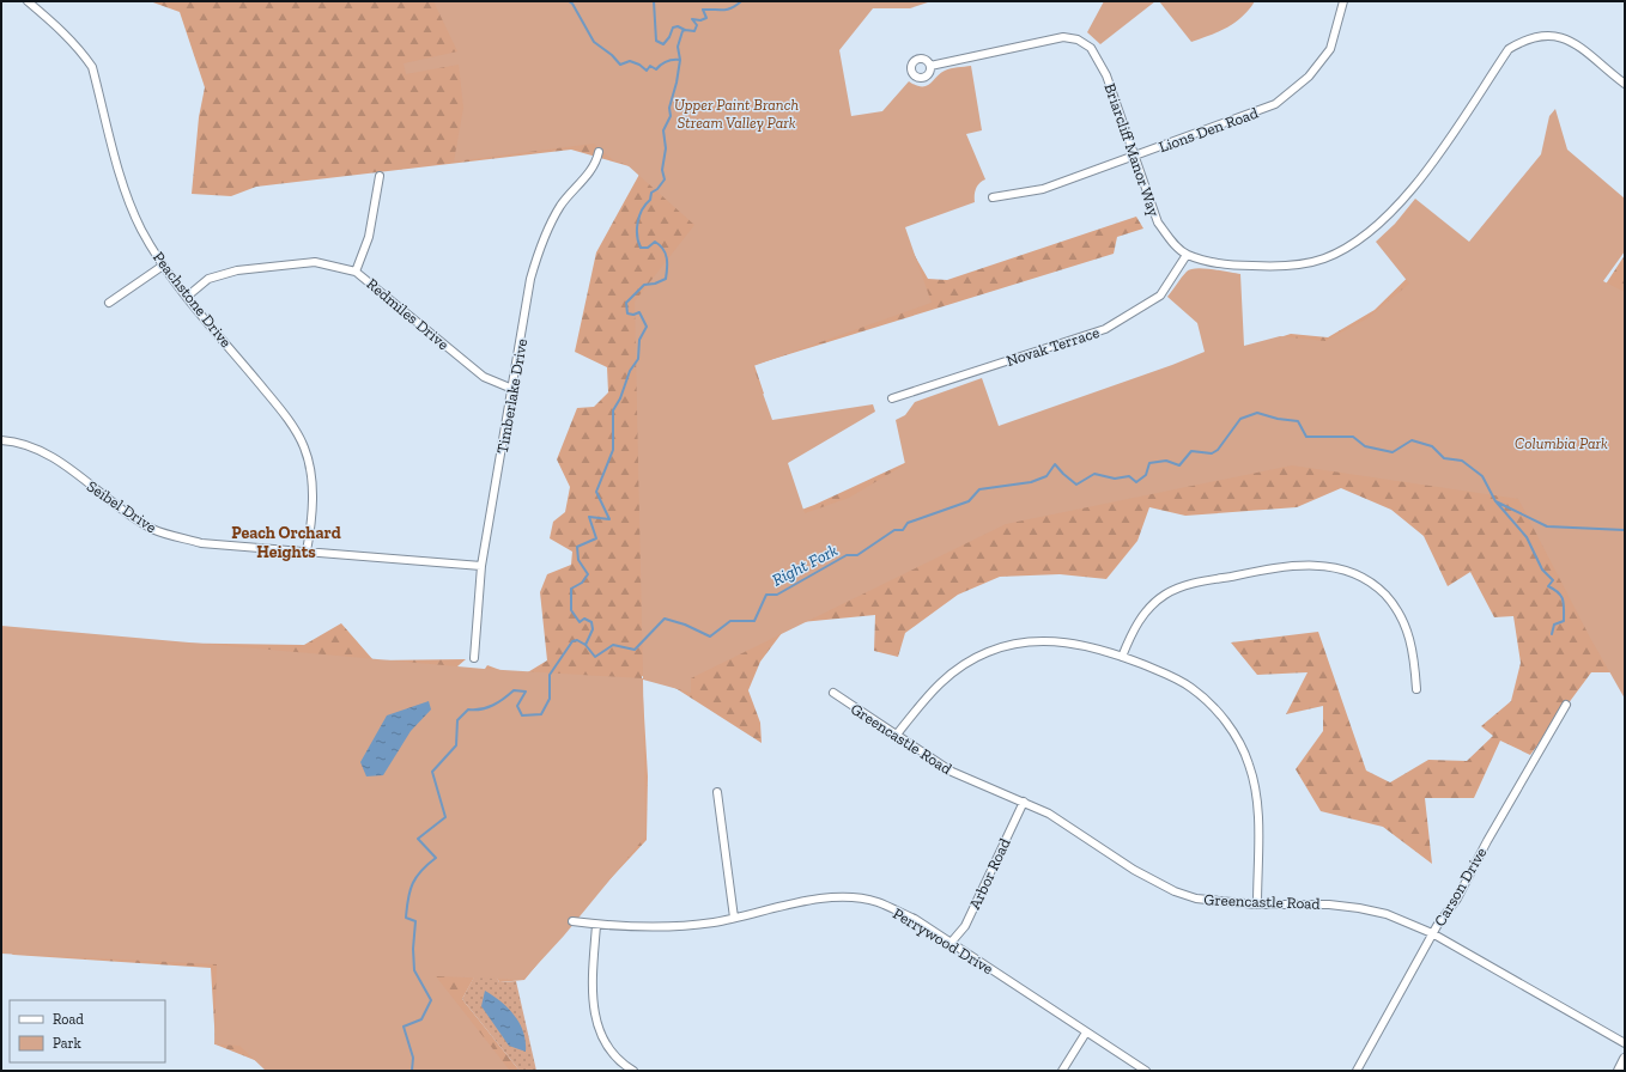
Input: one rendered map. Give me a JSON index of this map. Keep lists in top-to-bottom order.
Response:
{
  "streets": {
    "street": [
      "Lions Den Road",
      "Briarcliff Manor Way",
      "Peachstone Drive",
      "Redmiles Drive",
      "Novak Terrace",
      "Timberlake Drive",
      "Seibel Drive",
      "Greencastle Road",
      "Arbor Road",
      "Carson Drive",
      "Perrywood Drive"
    ]
  },
  "crossings": [
    ["Lions Den Road", "Briarcliff Manor Way"],
    ["Briarcliff Manor Way", "Novak Terrace"],
    ["Peachstone Drive", "Redmiles Drive"],
    ["Peachstone Drive", "Seibel Drive"],
    ["Redmiles Drive", "Timberlake Drive"],
    ["Timberlake Drive", "Seibel Drive"],
    ["Greencastle Road", "Arbor Road"],
    ["Greencastle Road", "Carson Drive"],
    ["Arbor Road", "Perrywood Drive"]
  ],
  "districts": ["Peach Orchard Heights"],
  "water": ["Right Fork"],
  "parks": ["Upper Paint Branch Stream Valley Park", "Columbia Park"],
  "legend": ["Road", "Park"]
}
